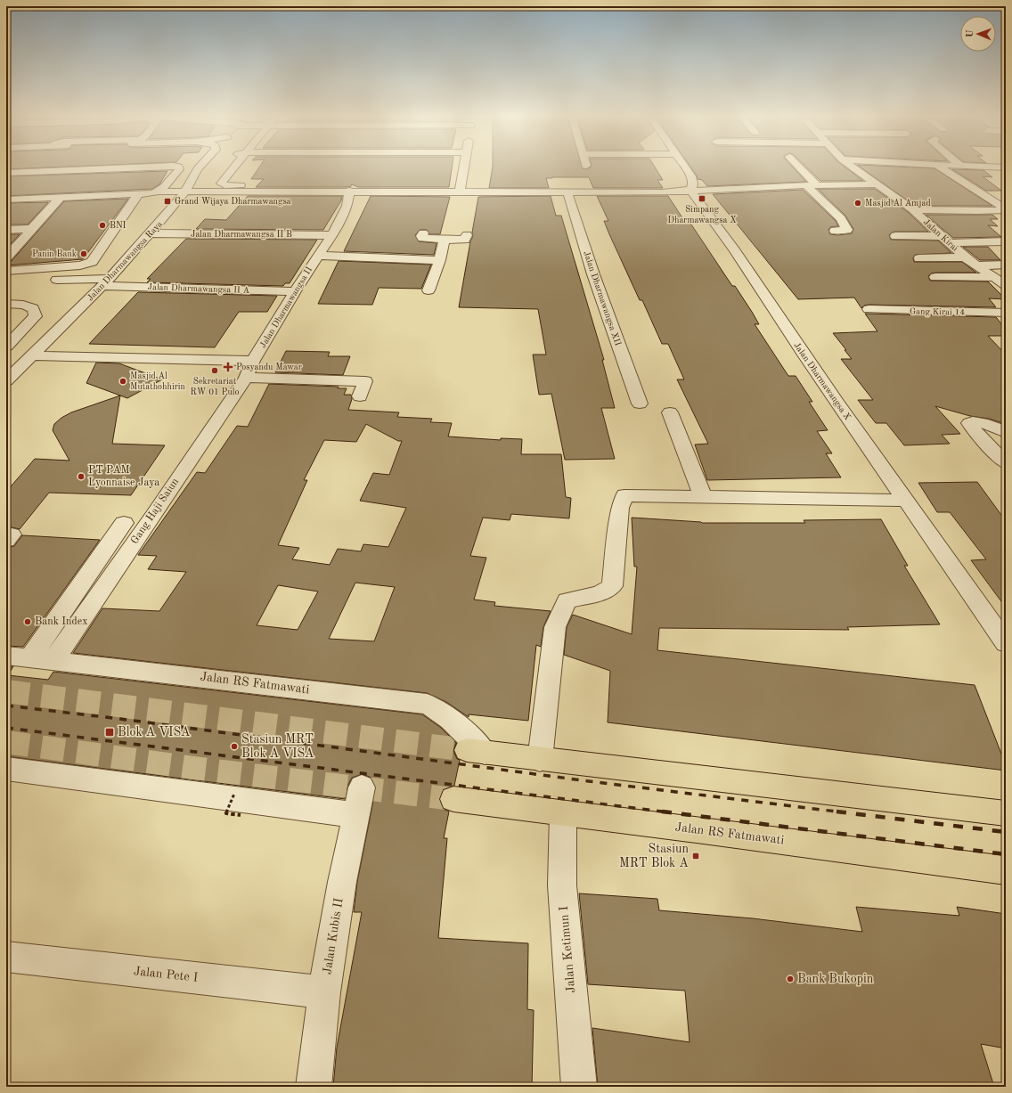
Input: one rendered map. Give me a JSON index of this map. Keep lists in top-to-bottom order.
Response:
{
  "streets": {
    "main road": ["Jalan RS Fatmawati"],
    "street": [
      "Jalan Dharmawangsa II B",
      "Jalan Kirai",
      "Jalan Dharmawangsa Raya",
      "Jalan Dharmawangsa II A",
      "Jalan Dharmawangsa XII",
      "Jalan Dharmawangsa II",
      "Gang Kirai 14",
      "Jalan Dharmawangsa X",
      "Gang Haji Saiun",
      "Jalan Kubis II",
      "Jalan Ketimun I",
      "Jalan Pete I"
    ]
  },
  "crossings": [
    ["Jalan Dharmawangsa II B", "Jalan Dharmawangsa Raya"],
    ["Jalan Dharmawangsa II B", "Jalan Dharmawangsa II"],
    ["Jalan Dharmawangsa Raya", "Jalan Dharmawangsa II A"],
    ["Jalan Dharmawangsa II A", "Jalan Dharmawangsa II"],
    ["Jalan Dharmawangsa II", "Gang Haji Saiun"],
    ["Gang Haji Saiun", "Jalan RS Fatmawati"],
    ["Jalan RS Fatmawati", "Jalan Ketimun I"],
    ["Jalan Kubis II", "Jalan Pete I"]
  ],
  "places": {
    "transit": [
      "Simpang Dharmawangsa X",
      "Grand Wijaya Dharmawangsa",
      "Blok A VISA",
      "Stasiun MRT Blok A"
    ],
    "other": [
      "Masjid Al Amjad",
      "BNI",
      "Panin Bank",
      "Sekretariat RW 01 Pulo",
      "Masjid Al Mutathohhirin",
      "PT PAM Lyonnaise Jaya",
      "Bank Index",
      "Stasiun MRT Blok A VISA",
      "Bank Bukopin"
    ],
    "health": ["Posyandu Mawar"]
  },
  "north": "left"
}
